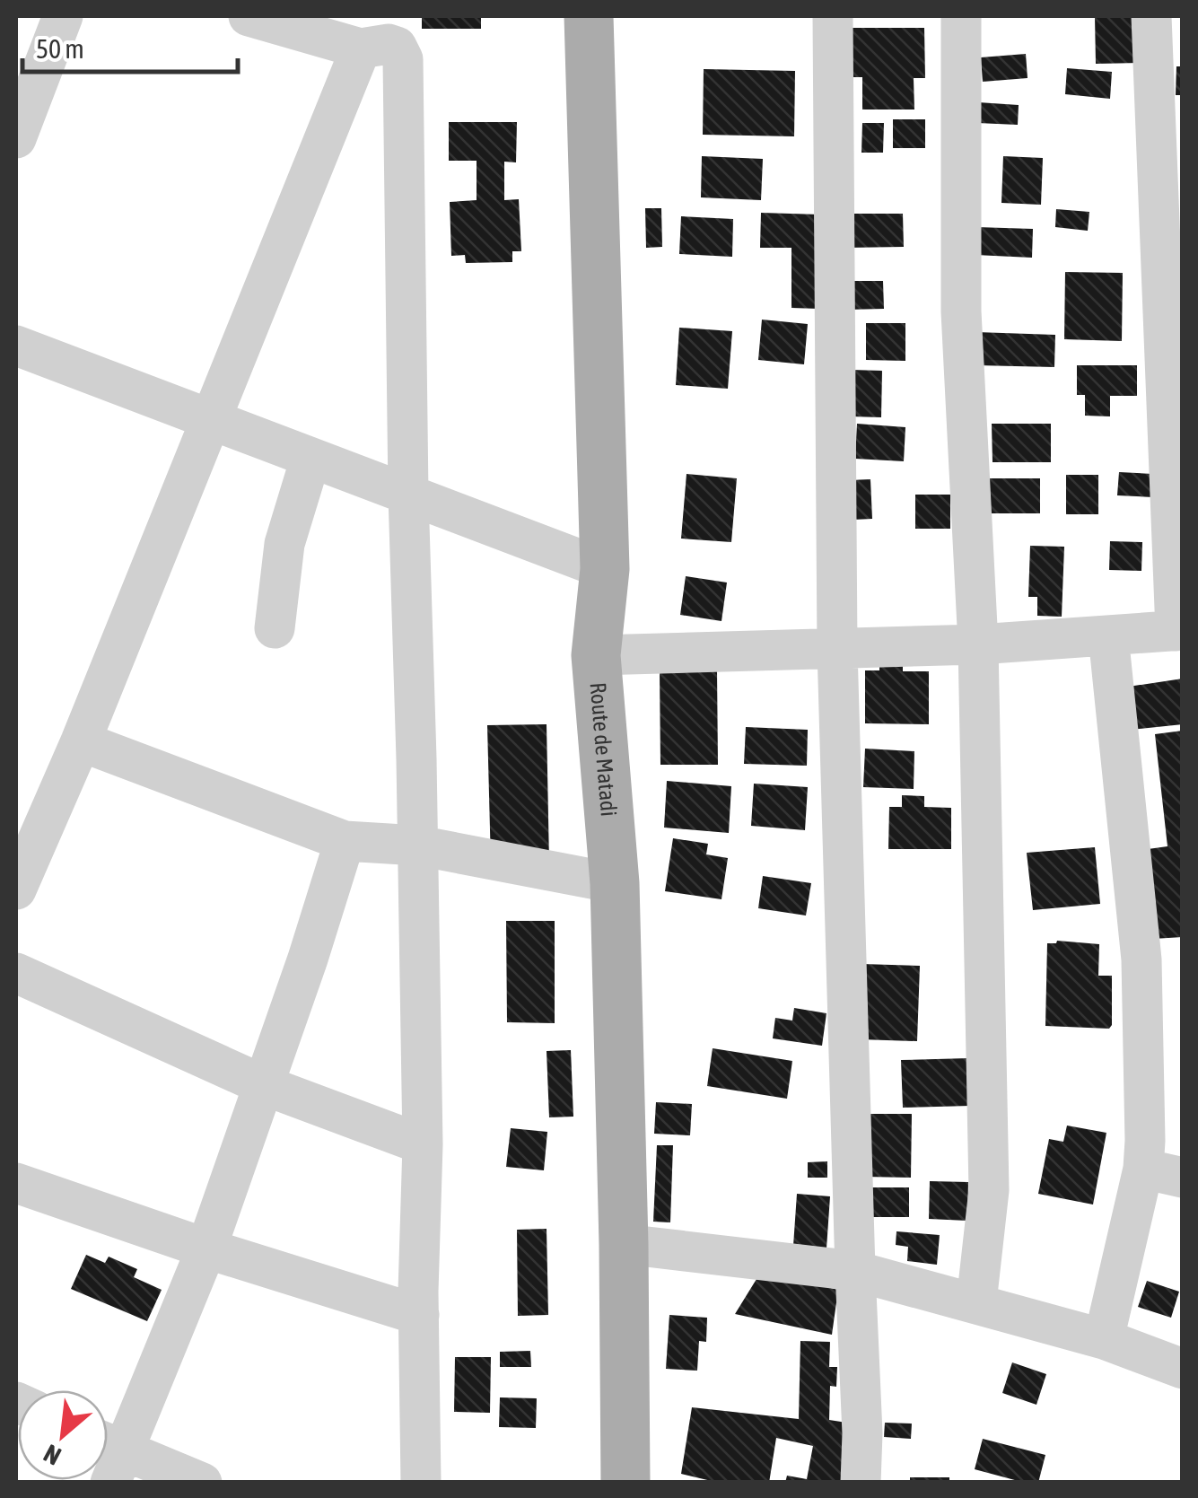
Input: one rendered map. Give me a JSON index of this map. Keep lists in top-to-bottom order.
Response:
{
  "streets": {
    "main road": ["Route de Matadi"]
  },
  "scale_bar": "50 m",
  "north": "bottom left"
}
